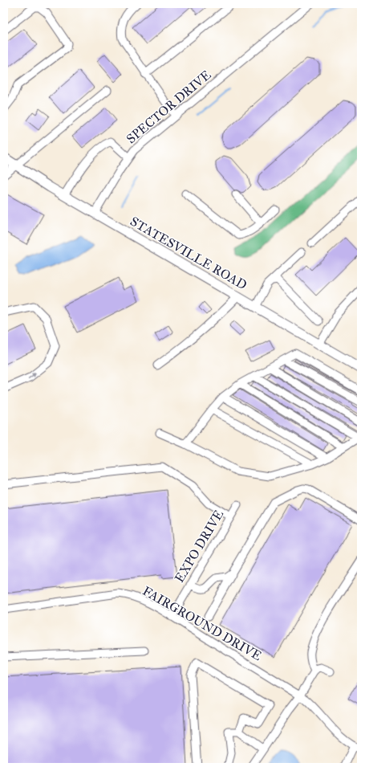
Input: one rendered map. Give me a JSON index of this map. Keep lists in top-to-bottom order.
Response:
{
  "streets": {
    "main road": ["STATESVILLE ROAD"],
    "street": ["SPECTOR DRIVE", "EXPO DRIVE", "FAIRGROUND DRIVE"]
  },
  "crossings": [
    ["SPECTOR DRIVE", "STATESVILLE ROAD"],
    ["EXPO DRIVE", "FAIRGROUND DRIVE"]
  ]
}
